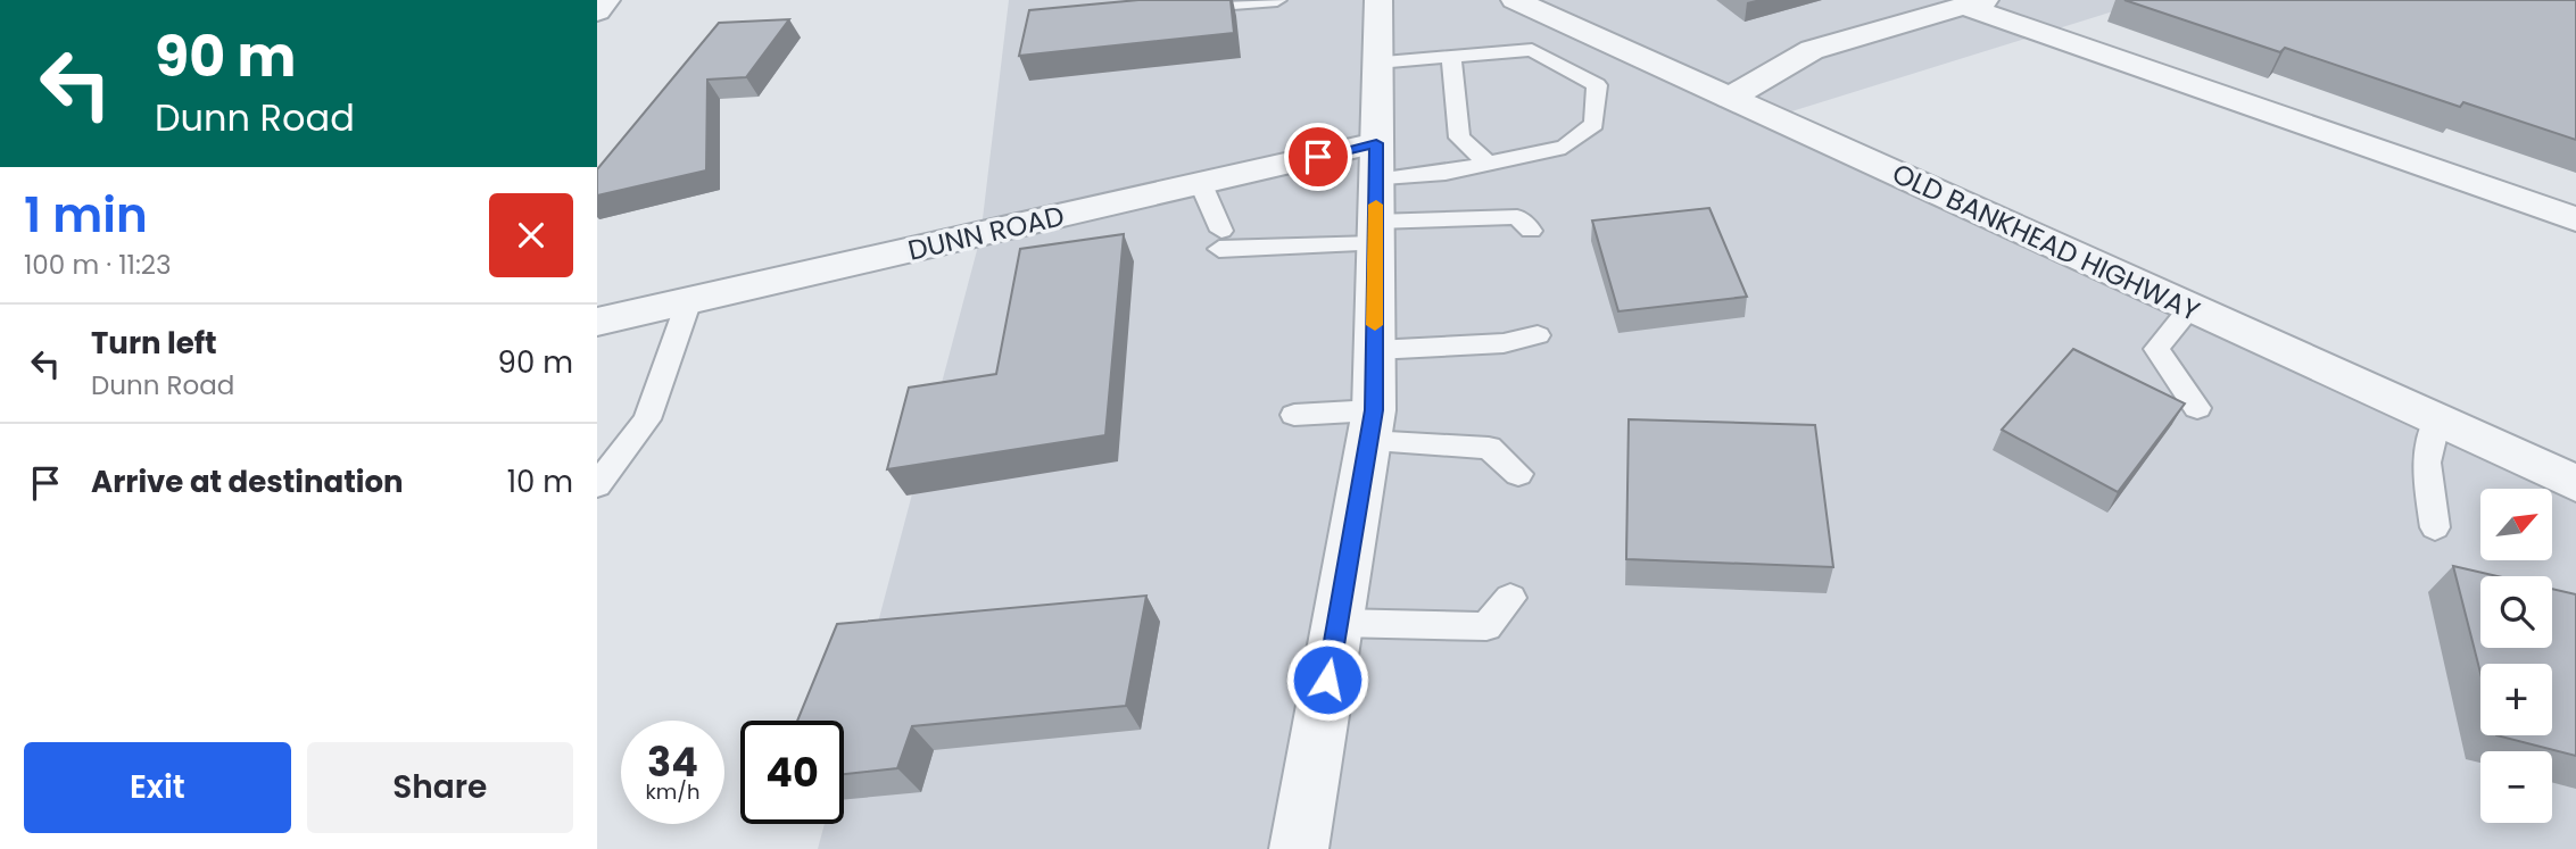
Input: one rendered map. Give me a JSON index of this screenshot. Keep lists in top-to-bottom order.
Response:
{
  "streets": {
    "street": ["DUNN ROAD", "OLD BANKHEAD HIGHWAY"]
  },
  "north": "top right",
  "page": {
    "turn": ["90 m", "Dunn Road"],
    "heading": ["1 min", "100 m · 11:23"],
    "list": [
      {
        "name": "Turn left",
        "note": "Dunn Road",
        "value": "90 m"
      },
      {
        "name": "Arrive at destination",
        "value": "10 m"
      }
    ],
    "map_buttons": ["+", "−"],
    "speed": "34 km/h",
    "limit": "40",
    "buttons": ["Exit", "Share"]
  }
}
